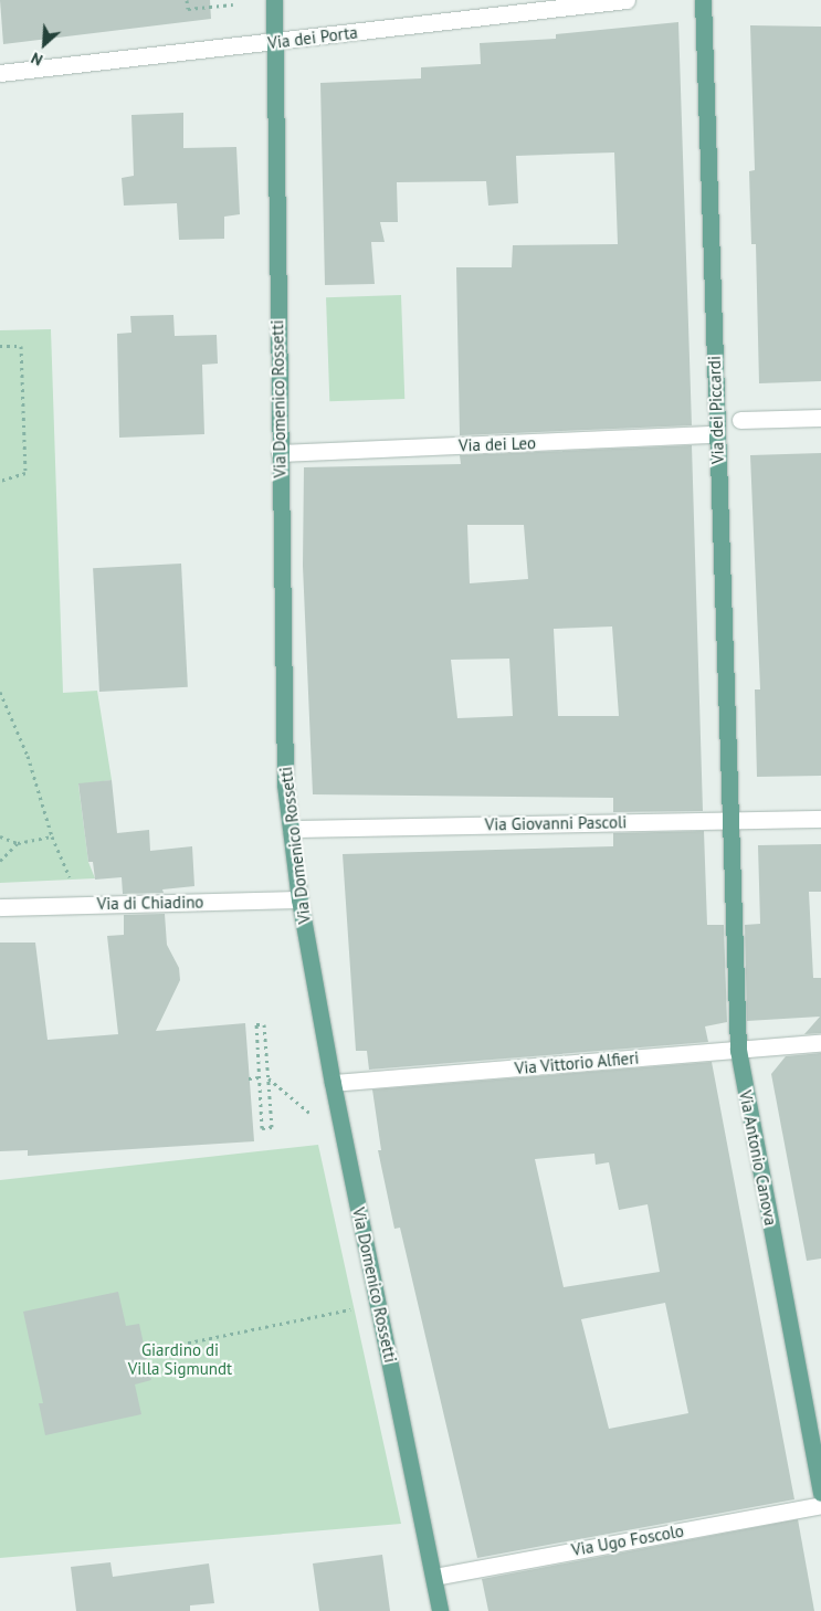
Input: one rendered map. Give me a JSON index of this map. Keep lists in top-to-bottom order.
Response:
{
  "streets": {
    "main road": ["Via Domenico Rossetti", "Via dei Piccardi", "Via Antonio Canova"],
    "street": [
      "Via dei Porta",
      "Via dei Leo",
      "Via Giovanni Pascoli",
      "Via di Chiadino",
      "Via Vittorio Alfieri",
      "Via Ugo Foscolo"
    ]
  },
  "crossings": [
    ["Via dei Porta", "Via Domenico Rossetti"],
    ["Via Domenico Rossetti", "Via dei Leo"],
    ["Via Domenico Rossetti", "Via Giovanni Pascoli"],
    ["Via Domenico Rossetti", "Via di Chiadino"],
    ["Via Domenico Rossetti", "Via Vittorio Alfieri"],
    ["Via Domenico Rossetti", "Via Ugo Foscolo"],
    ["Via dei Piccardi", "Via dei Leo"],
    ["Via dei Piccardi", "Via Giovanni Pascoli"],
    ["Via dei Piccardi", "Via Antonio Canova"],
    ["Via Giovanni Pascoli", "Via Antonio Canova"],
    ["Via Vittorio Alfieri", "Via Antonio Canova"]
  ],
  "parks": ["Giardino di Villa Sigmundt"],
  "north": "bottom left"
}
